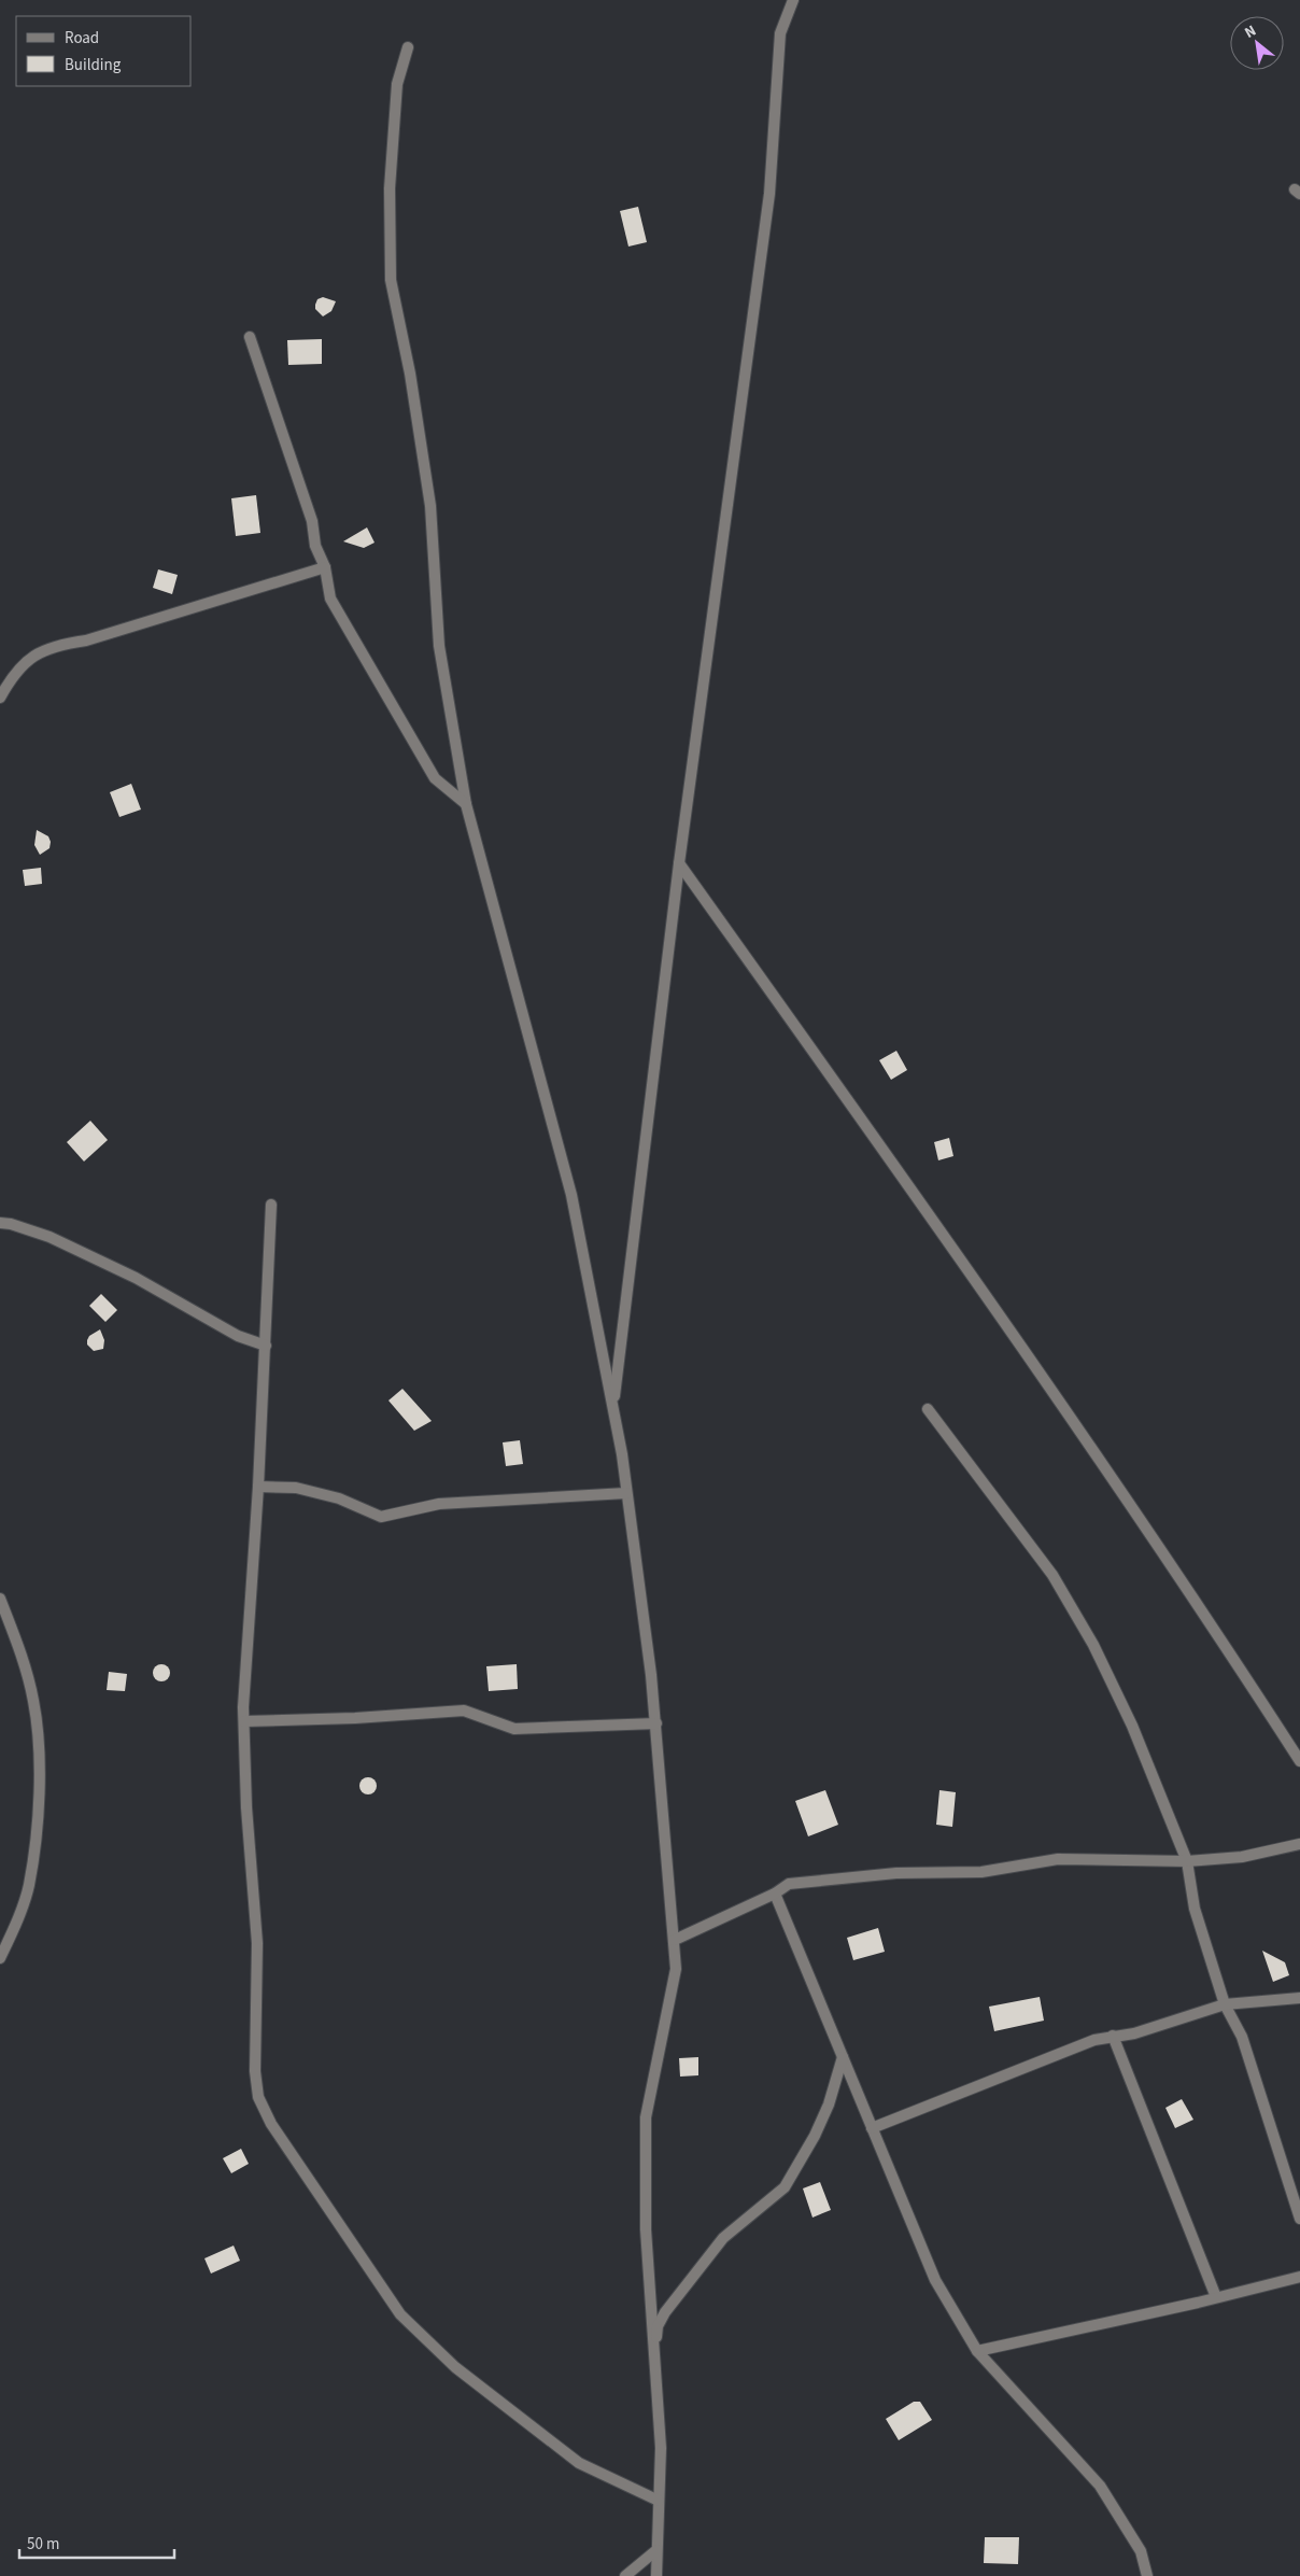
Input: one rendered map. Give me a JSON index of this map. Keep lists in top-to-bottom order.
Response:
{
  "legend": ["Road", "Building"],
  "scale_bar": "50 m",
  "north": "top left"
}
